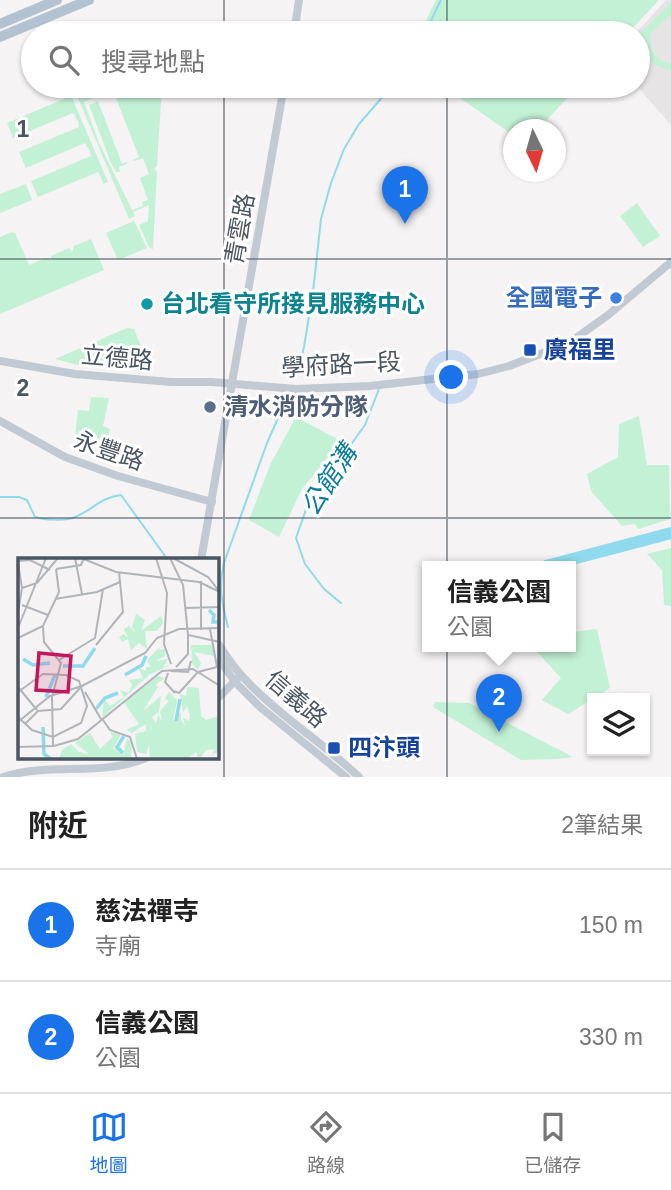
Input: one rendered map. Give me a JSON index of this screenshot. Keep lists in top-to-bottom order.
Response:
{
  "streets": {
    "street": [
      "青雲路",
      "立德路",
      "學府路一段",
      "永豐路",
      "信義路"
    ]
  },
  "crossings": [
    ["青雲路", "立德路"],
    ["青雲路", "學府路一段"],
    ["青雲路", "永豐路"],
    ["立德路", "學府路一段"]
  ],
  "water": ["公館溝"],
  "places": {
    "other": ["全國電子", "台北看守所接見服務中心", "清水消防分隊"],
    "transit": ["廣福里", "四汴頭"]
  },
  "north": "bottom",
  "page": {
    "search": "搜尋地點",
    "pins": ["1", "2"],
    "popup": ["信義公園", "公園"],
    "heading": ["附近", "2筆結果"],
    "list": [
      {
        "mark": "1",
        "name": "慈法禪寺",
        "note": "寺廟",
        "value": "150 m"
      },
      {
        "mark": "2",
        "name": "信義公園",
        "note": "公園",
        "value": "330 m"
      }
    ],
    "nav": ["地圖", "路線", "已儲存"]
  },
  "grid": {
    "rows": ["1", "2"]
  }
}
